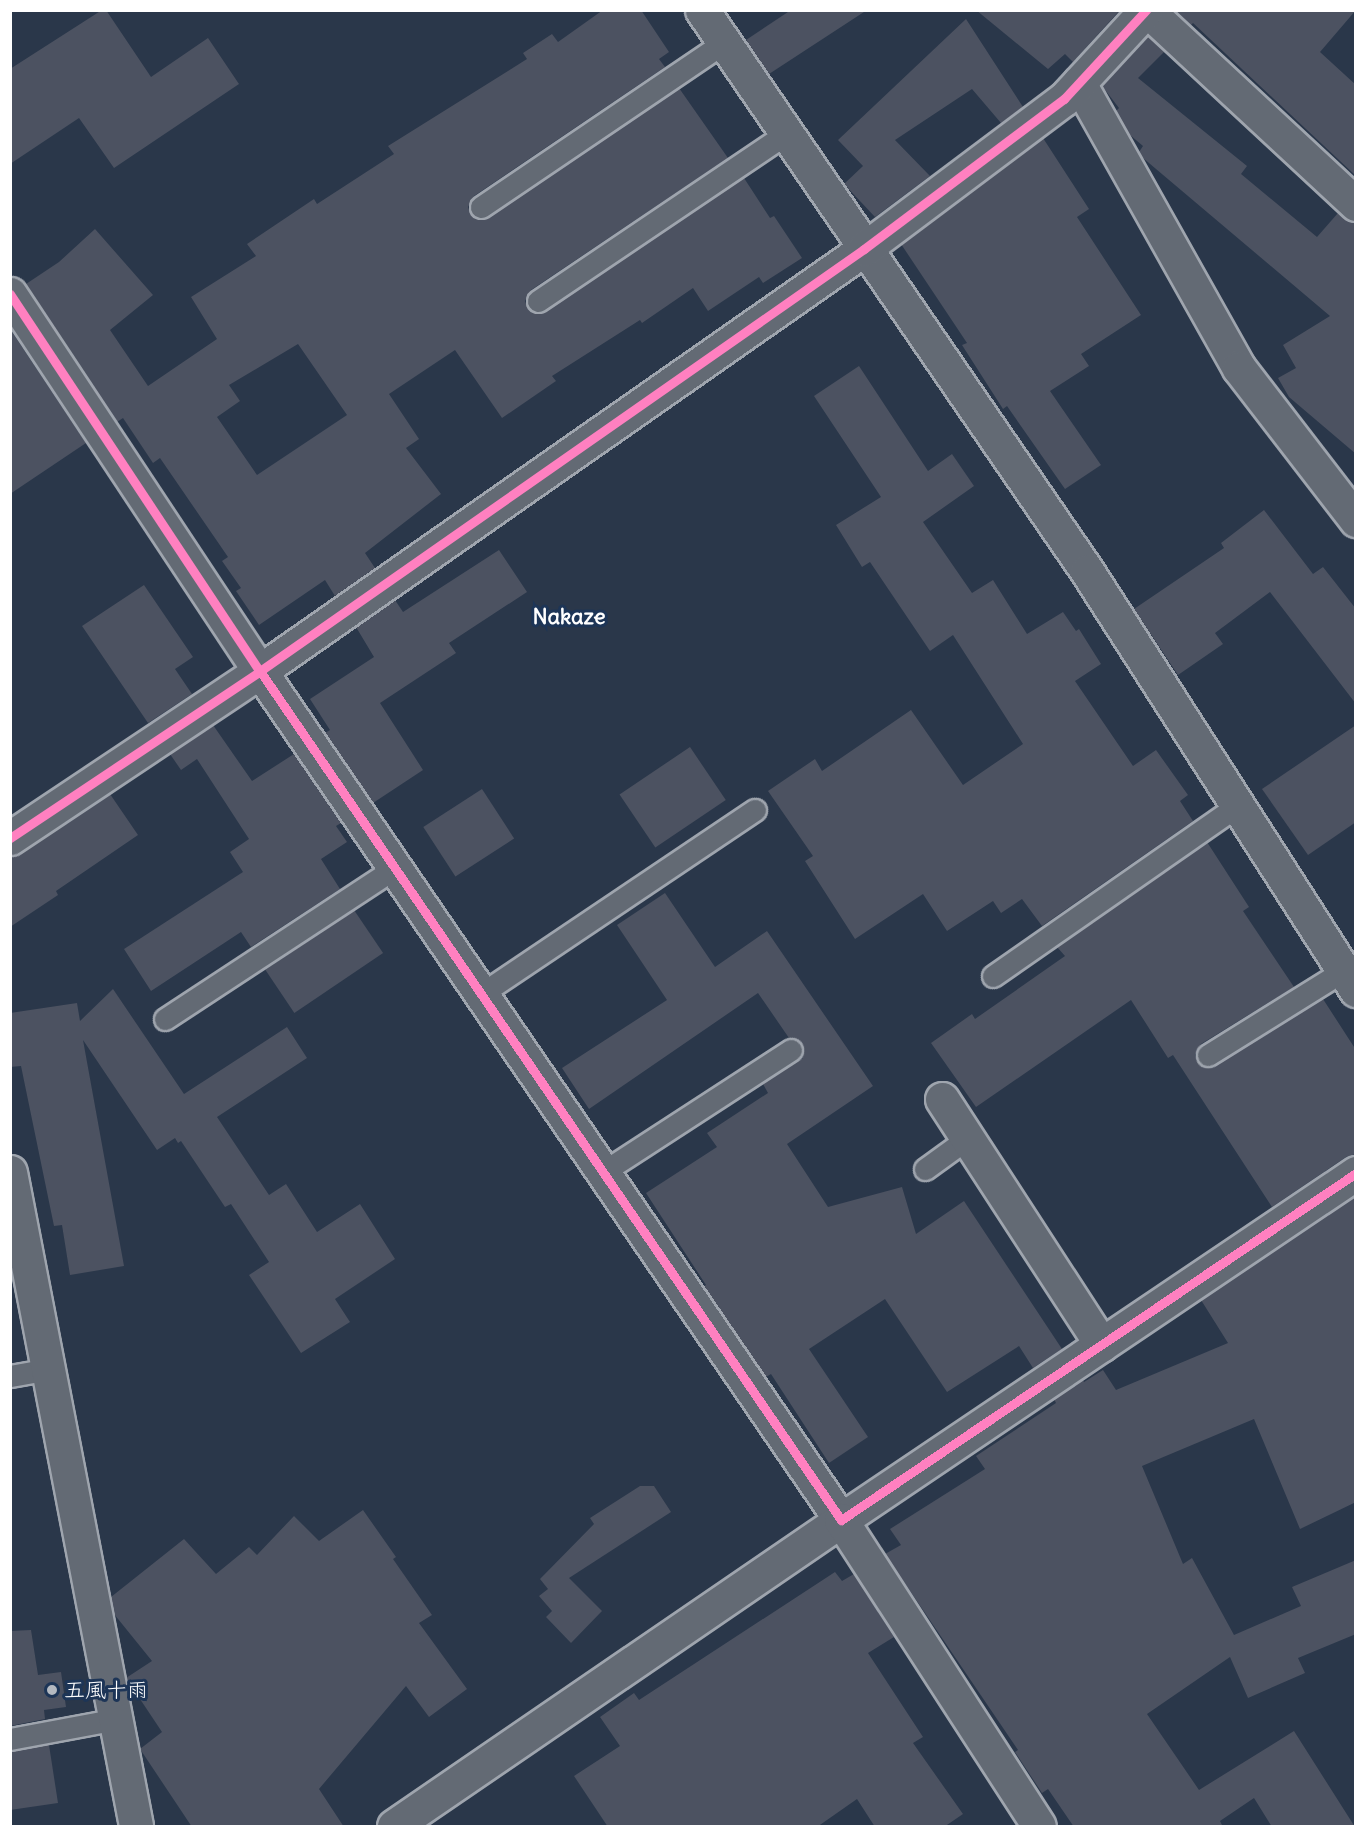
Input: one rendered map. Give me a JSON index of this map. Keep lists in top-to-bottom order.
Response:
{
  "districts": ["Nakaze"],
  "places": ["五風十雨"]
}
